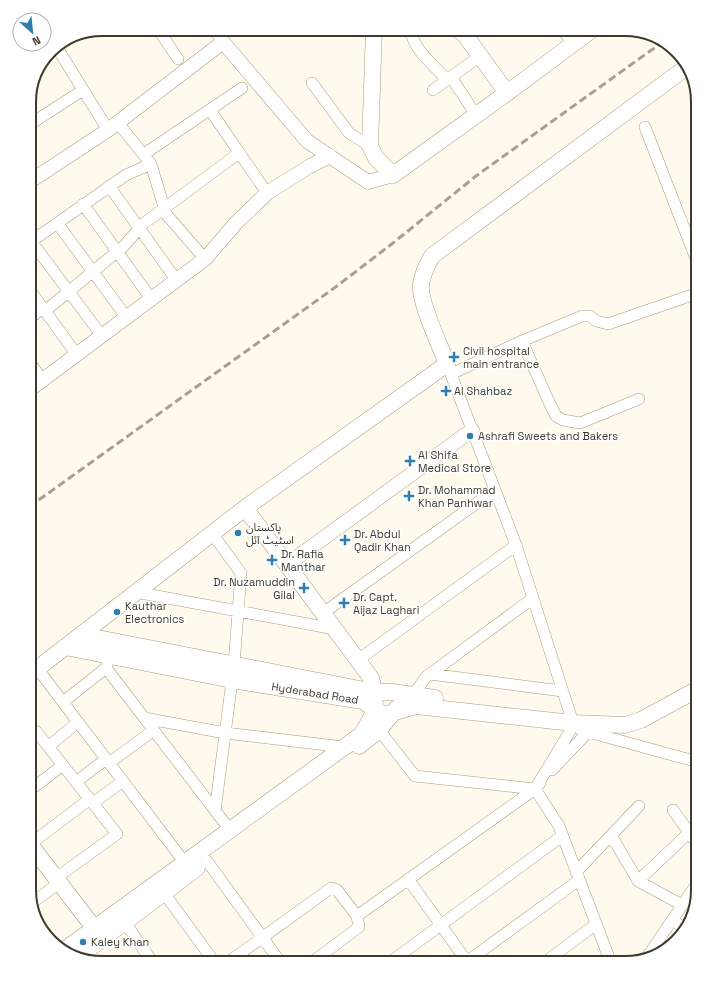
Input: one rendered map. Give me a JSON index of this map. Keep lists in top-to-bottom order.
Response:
{
  "streets": {
    "main road": ["Hyderabad Road"]
  },
  "places": {
    "health": [
      "Civil hospital main entrance",
      "Al Shahbaz",
      "Al Shifa Medical Store",
      "Dr. Mohammad Khan Panhwar",
      "Dr. Abdul Qadir Khan",
      "Dr. Rafia Manthar",
      "Dr. Nuzamuddin Gilal",
      "Dr. Capt. Aijaz Laghari"
    ],
    "other": [
      "Ashrafi Sweets and Bakers",
      "پاکستان اسٹیٹ آئل",
      "Kauthar Electronics",
      "Kaley Khan"
    ]
  },
  "north": "bottom right"
}
